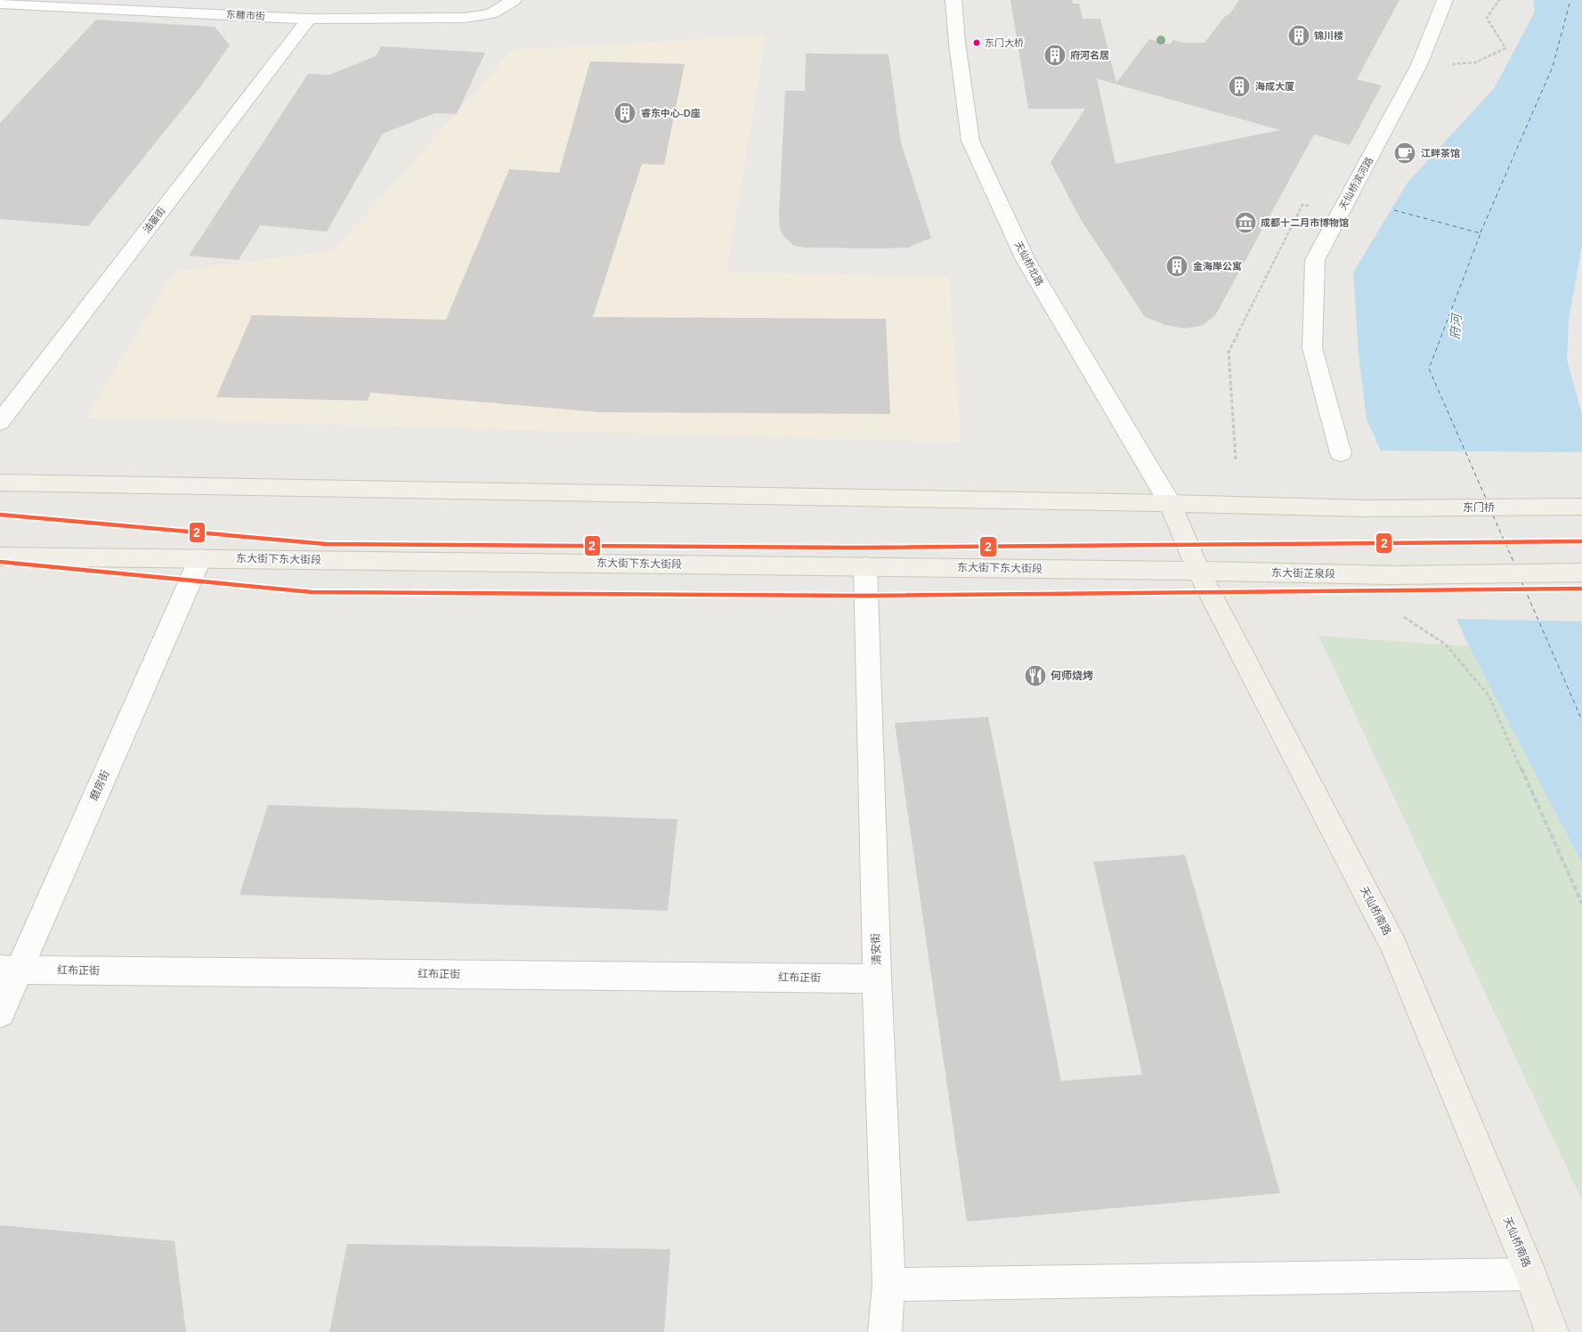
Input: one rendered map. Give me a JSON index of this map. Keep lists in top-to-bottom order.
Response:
{
  "streets": {
    "main road": [
      "东门桥",
      "东大街下东大街段",
      "东大街芷泉段",
      "天仙桥南路"
    ],
    "street": [
      "东糠市街",
      "天仙桥滨河路",
      "油篓街",
      "天仙桥北路",
      "磨房街",
      "清安街",
      "红布正街"
    ]
  },
  "crossings": [
    ["东糠市街", "油篓街"],
    ["天仙桥北路", "东门桥"],
    ["天仙桥北路", "天仙桥南路"],
    ["东门桥", "天仙桥南路"],
    ["东大街下东大街段", "东大街芷泉段"],
    ["东大街下东大街段", "磨房街"],
    ["东大街下东大街段", "天仙桥南路"],
    ["东大街下东大街段", "清安街"],
    ["东大街芷泉段", "天仙桥南路"],
    ["磨房街", "红布正街"],
    ["清安街", "红布正街"]
  ],
  "water": ["府河"],
  "places": {
    "building": [
      "锦川楼",
      "府河名居",
      "海成大厦",
      "睿东中心-D座",
      "金海岸公寓"
    ],
    "other": ["东门大桥"],
    "cafe": ["江畔茶馆"],
    "museum": ["成都十二月市博物馆"],
    "restaurant": ["何师烧烤"]
  },
  "lines": ["transit line 2"]
}
